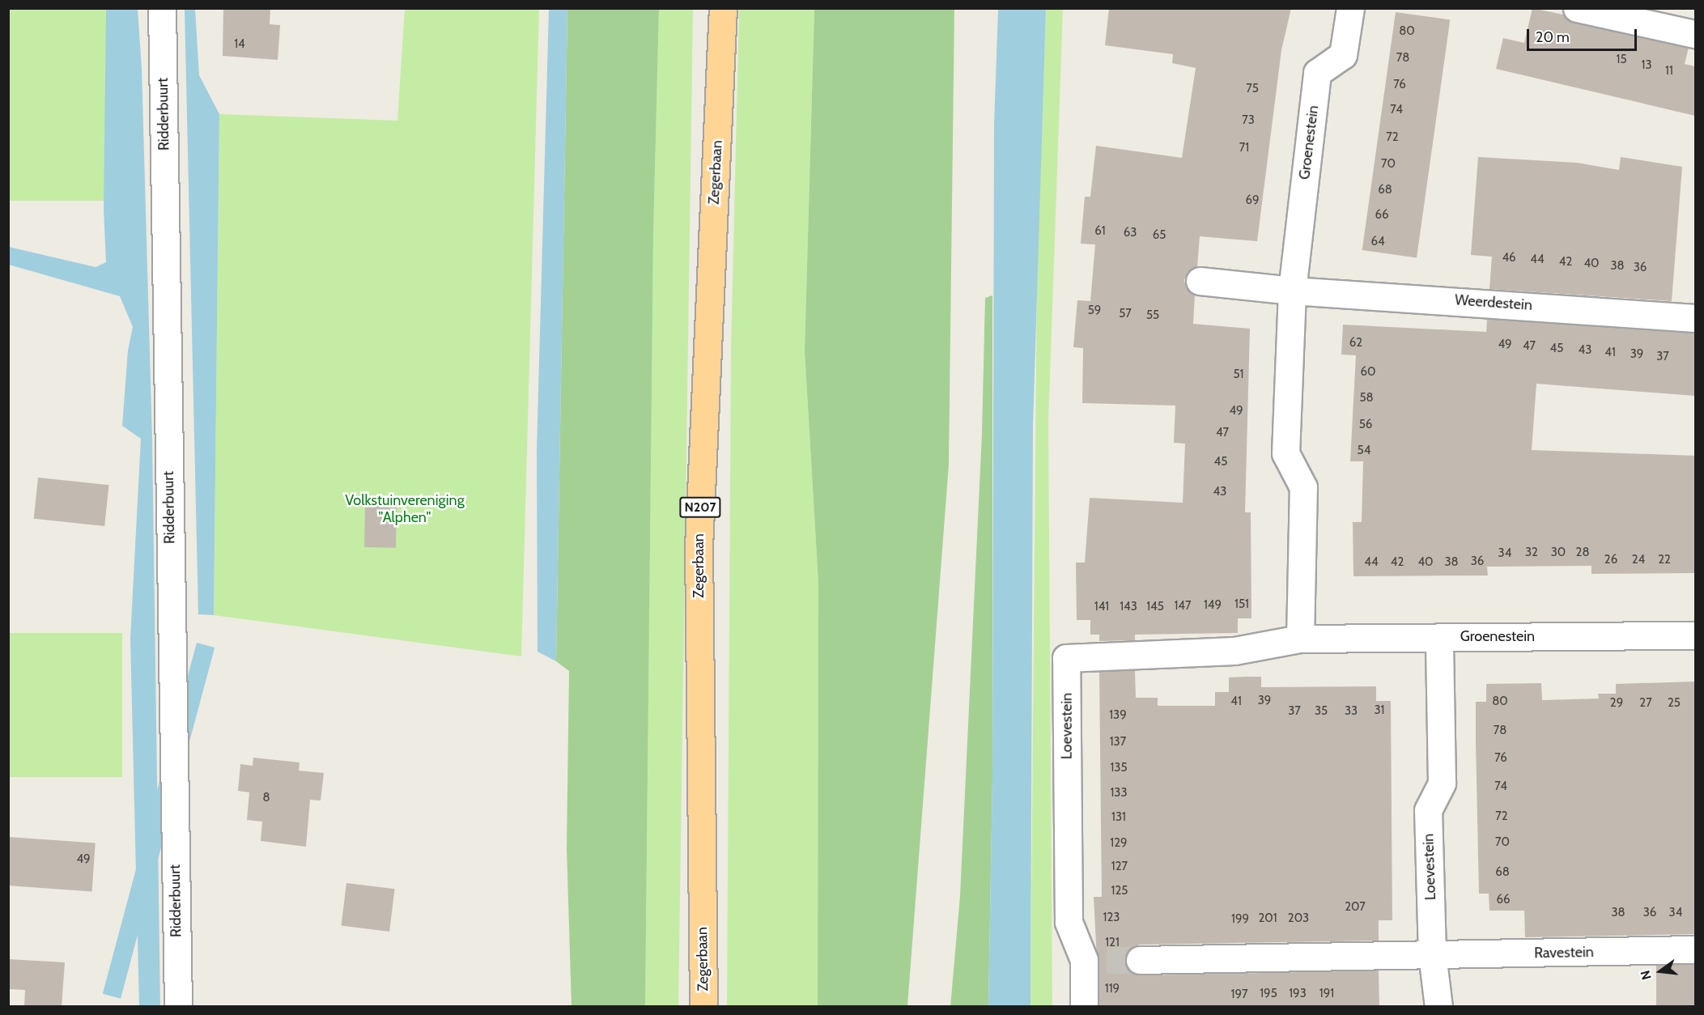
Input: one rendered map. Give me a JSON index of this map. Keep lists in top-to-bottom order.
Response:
{
  "streets": {
    "main road": ["Zegerbaan", "N207"],
    "street": [
      "Ridderbuurt",
      "Groenestein",
      "Weerdestein",
      "Loevestein",
      "Ravestein"
    ]
  },
  "crossings": [
    ["Groenestein", "Weerdestein"],
    ["Groenestein", "Loevestein"],
    ["Loevestein", "Ravestein"]
  ],
  "parks": ["Volkstuinvereniging \"Alphen\""],
  "house_numbers": [
    "80",
    "14",
    "78",
    "15",
    "13",
    "11",
    "76",
    "75",
    "74",
    "73",
    "72",
    "71",
    "70",
    "68",
    "69",
    "66",
    "61",
    "63",
    "65",
    "64",
    "46",
    "44",
    "42",
    "40",
    "38",
    "36",
    "59",
    "57",
    "55",
    "62",
    "49",
    "47",
    "45",
    "43",
    "41",
    "39",
    "37",
    "60",
    "51",
    "58",
    "49",
    "56",
    "47",
    "54",
    "45",
    "43",
    "32",
    "30",
    "28",
    "34",
    "26",
    "24",
    "22",
    "36",
    "44",
    "42",
    "40",
    "38",
    "151",
    "149",
    "147",
    "141",
    "143",
    "145",
    "39",
    "41",
    "80",
    "29",
    "27",
    "25",
    "31",
    "37",
    "35",
    "33",
    "139",
    "78",
    "137",
    "76",
    "135",
    "74",
    "133",
    "8",
    "72",
    "131",
    "70",
    "129",
    "49",
    "127",
    "68",
    "125",
    "66",
    "207",
    "38",
    "36",
    "34",
    "123",
    "201",
    "203",
    "199",
    "121",
    "119",
    "195",
    "193",
    "191",
    "197"
  ],
  "scale_bar": "20 m",
  "north": "left"
}
